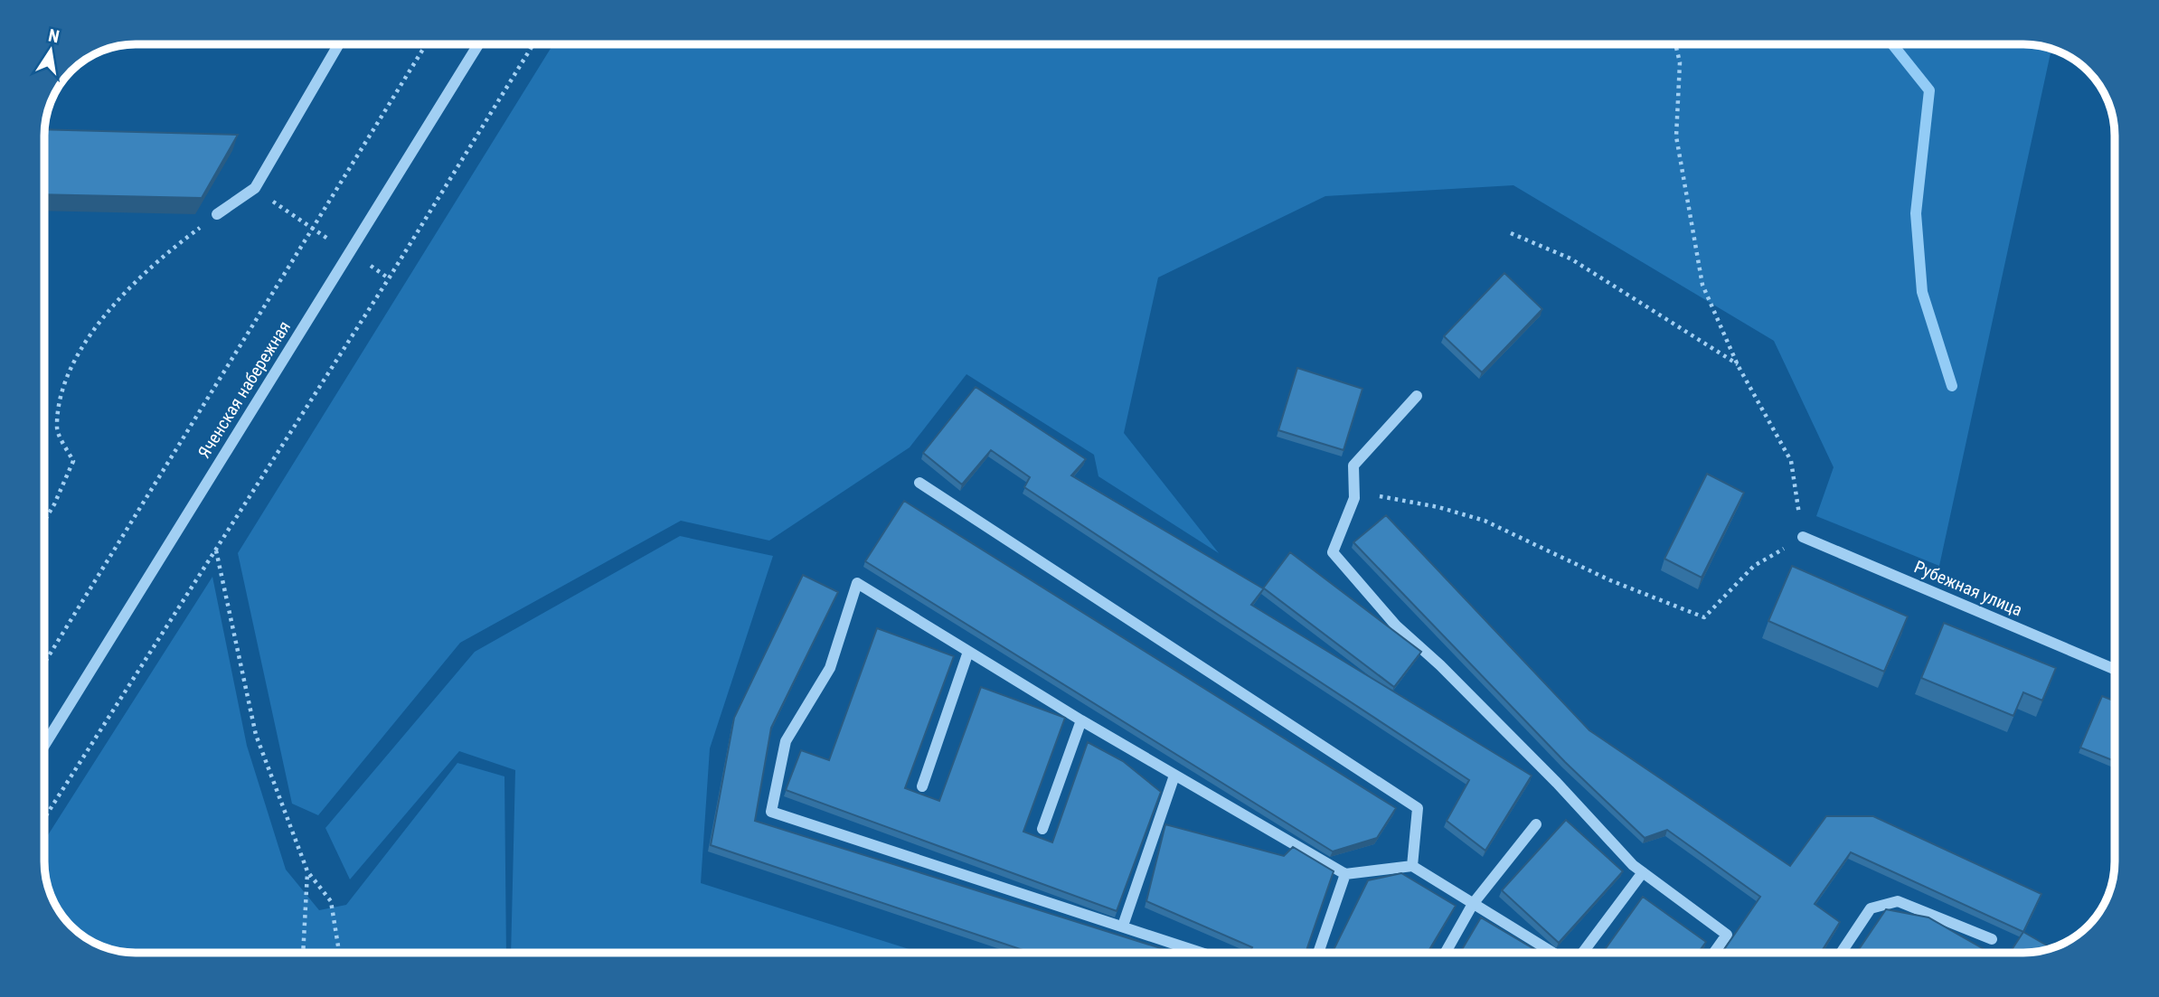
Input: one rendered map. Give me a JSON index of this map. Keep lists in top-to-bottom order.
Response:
{
  "streets": {
    "street": ["Яченская набережная", "Рубежная улица"]
  },
  "north": "top"
}
